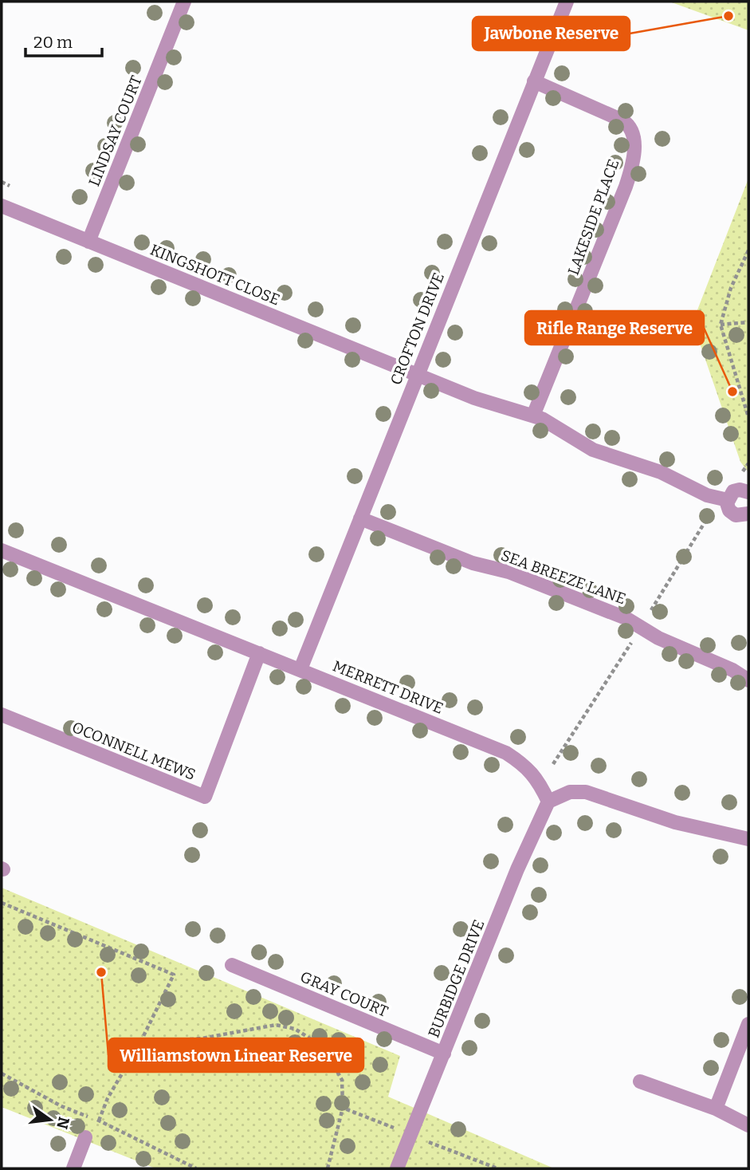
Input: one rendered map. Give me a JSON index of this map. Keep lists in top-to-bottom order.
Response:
{
  "streets": {
    "street": [
      "LINDSAY COURT",
      "LAKESIDE PLACE",
      "KINGSHOTT CLOSE",
      "CROFTON DRIVE",
      "SEA BREEZE LANE",
      "MERRETT DRIVE",
      "OCONNELL MEWS",
      "BURBIDGE DRIVE",
      "GRAY COURT"
    ]
  },
  "crossings": [
    ["LINDSAY COURT", "KINGSHOTT CLOSE"],
    ["LAKESIDE PLACE", "KINGSHOTT CLOSE"],
    ["LAKESIDE PLACE", "CROFTON DRIVE"],
    ["KINGSHOTT CLOSE", "CROFTON DRIVE"],
    ["CROFTON DRIVE", "SEA BREEZE LANE"],
    ["CROFTON DRIVE", "MERRETT DRIVE"],
    ["MERRETT DRIVE", "OCONNELL MEWS"],
    ["MERRETT DRIVE", "BURBIDGE DRIVE"],
    ["BURBIDGE DRIVE", "GRAY COURT"]
  ],
  "places": ["Jawbone Reserve", "Rifle Range Reserve", "Williamstown Linear Reserve"],
  "scale_bar": "20 m",
  "north": "right"
}
